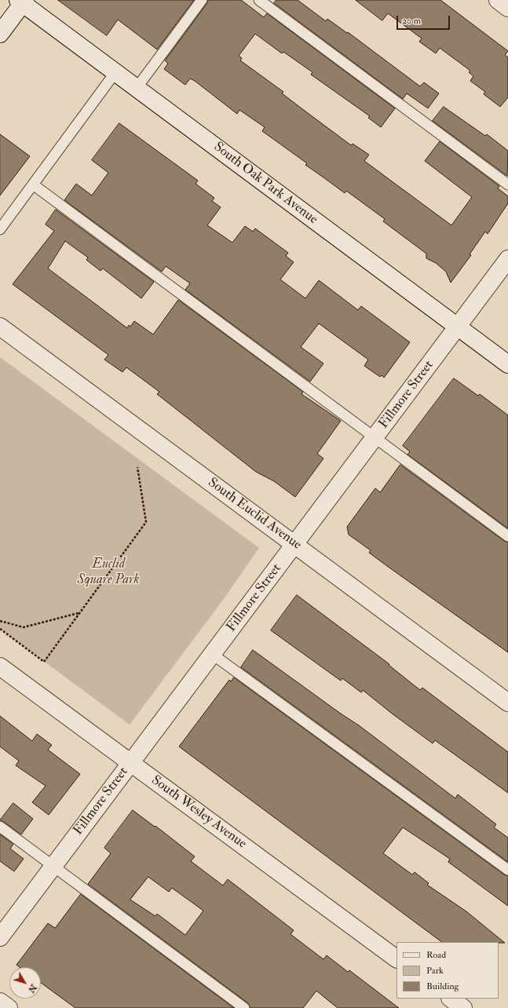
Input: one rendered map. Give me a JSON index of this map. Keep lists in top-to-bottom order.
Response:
{
  "streets": {
    "street": [
      "South Oak Park Avenue",
      "Fillmore Street",
      "South Euclid Avenue",
      "South Wesley Avenue"
    ]
  },
  "crossings": [
    ["South Oak Park Avenue", "Fillmore Street"],
    ["Fillmore Street", "South Euclid Avenue"],
    ["Fillmore Street", "South Wesley Avenue"]
  ],
  "parks": ["Euclid Square Park"],
  "legend": ["Road", "Park", "Building"],
  "scale_bar": "20 m",
  "north": "bottom right"
}
